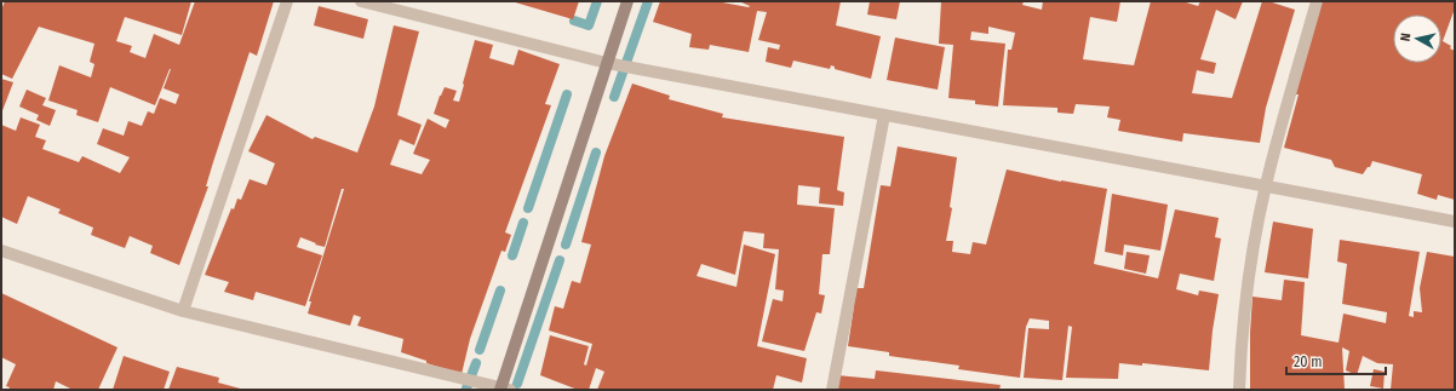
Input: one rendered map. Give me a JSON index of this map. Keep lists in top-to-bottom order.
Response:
{
  "scale_bar": "20 m",
  "north": "left"
}
